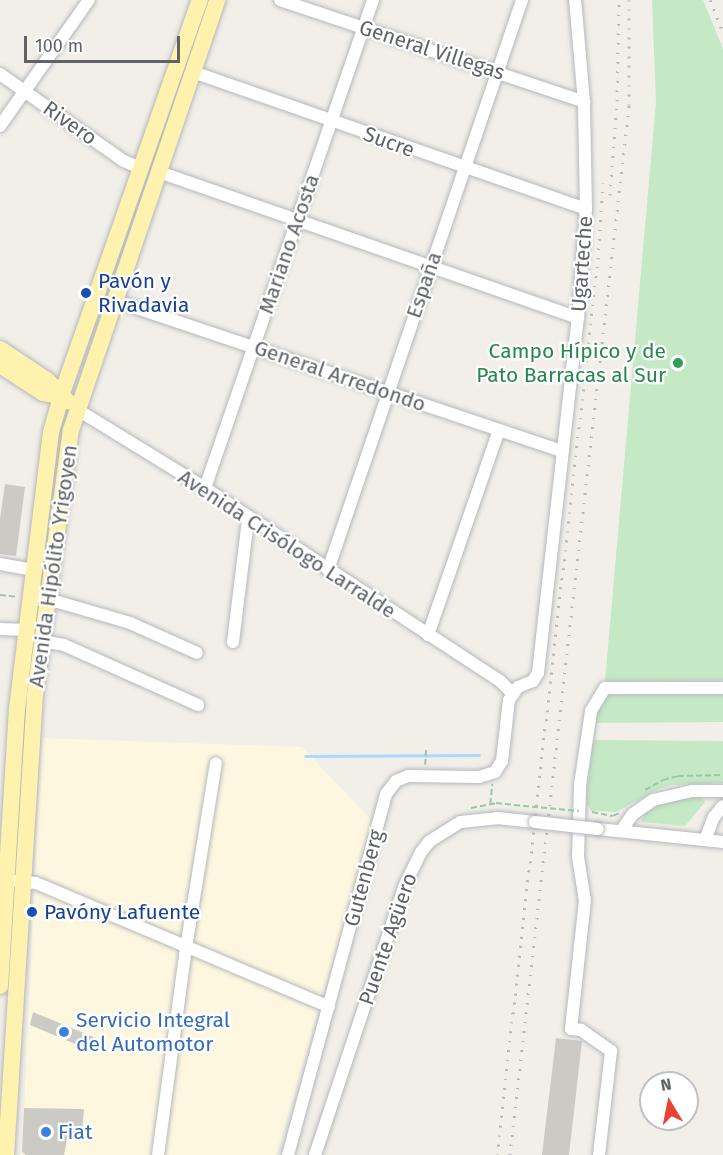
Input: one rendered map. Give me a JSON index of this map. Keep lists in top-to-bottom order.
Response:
{
  "streets": {
    "main road": ["Avenida Crisólogo Larralde", "Avenida Hipólito Yrigoyen"],
    "street": [
      "General Villegas",
      "Rivero",
      "Sucre",
      "Mariano Acosta",
      "Ugarteche",
      "España",
      "General Arredondo",
      "Gutenberg",
      "Puente Agüero"
    ]
  },
  "crossings": [
    ["General Villegas", "Mariano Acosta"],
    ["General Villegas", "Ugarteche"],
    ["General Villegas", "España"],
    ["Rivero", "Avenida Hipólito Yrigoyen"],
    ["Sucre", "Mariano Acosta"],
    ["Sucre", "Ugarteche"],
    ["Sucre", "España"],
    ["Sucre", "Avenida Hipólito Yrigoyen"],
    ["Mariano Acosta", "General Arredondo"],
    ["Mariano Acosta", "Avenida Crisólogo Larralde"],
    ["Ugarteche", "General Arredondo"],
    ["Ugarteche", "Avenida Crisólogo Larralde"],
    ["España", "General Arredondo"],
    ["España", "Avenida Crisólogo Larralde"],
    ["General Arredondo", "Avenida Hipólito Yrigoyen"],
    ["Avenida Crisólogo Larralde", "Avenida Hipólito Yrigoyen"]
  ],
  "places": [
    "Pavón y Rivadavia",
    "Campo Hípico y de Pato Barracas al Sur",
    "Pavóny Lafuente",
    "Servicio Integral del Automotor",
    "Fiat"
  ],
  "scale_bar": "100 m",
  "north": "top"
}
